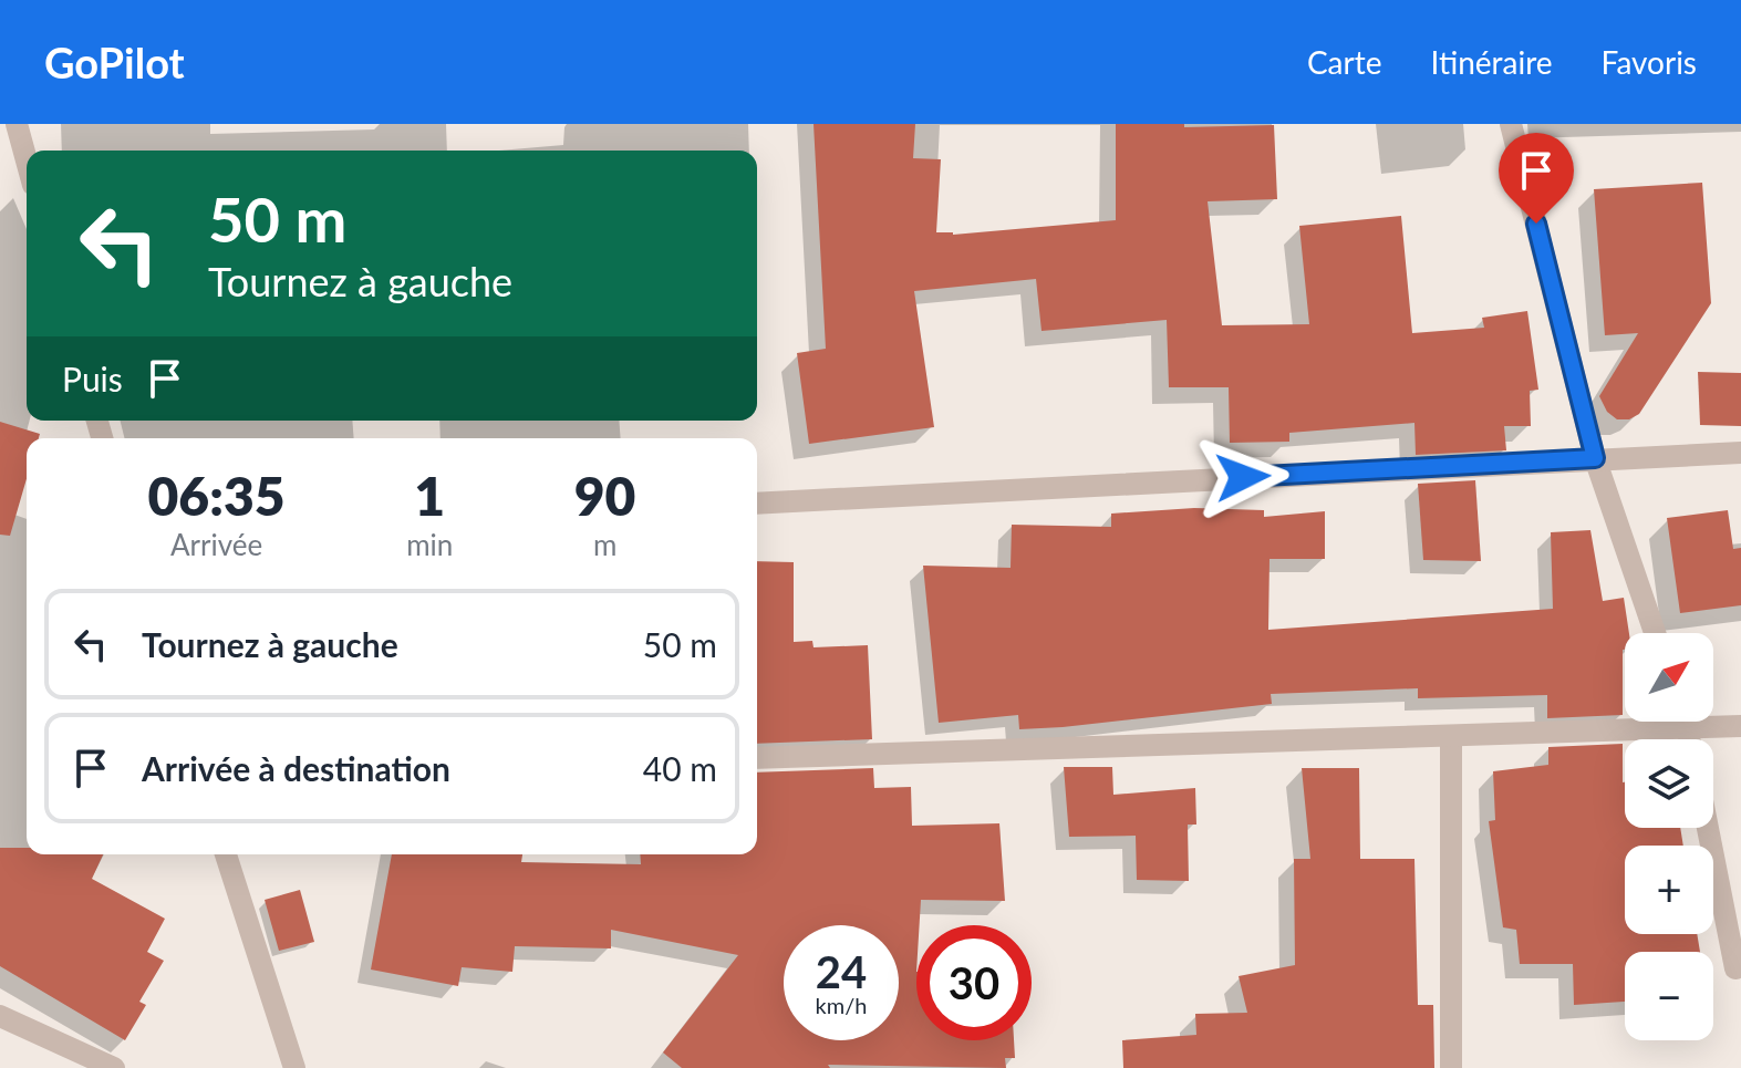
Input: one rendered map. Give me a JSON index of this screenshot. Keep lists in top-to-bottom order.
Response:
{
  "north": "top right",
  "page": {
    "header": "GoPilot",
    "nav": ["Carte", "Itinéraire", "Favoris"],
    "turn": ["50 m", "Tournez à gauche"],
    "then": "Puis",
    "eta": [
      "06:35",
      "Arrivée",
      "1",
      "min",
      "90",
      "m"
    ],
    "list": [
      {
        "name": "Tournez à gauche",
        "value": "50 m"
      },
      {
        "name": "Arrivée à destination",
        "value": "40 m"
      }
    ],
    "map_buttons": ["+", "−"],
    "speed": "24 km/h",
    "limit": "30"
  }
}
